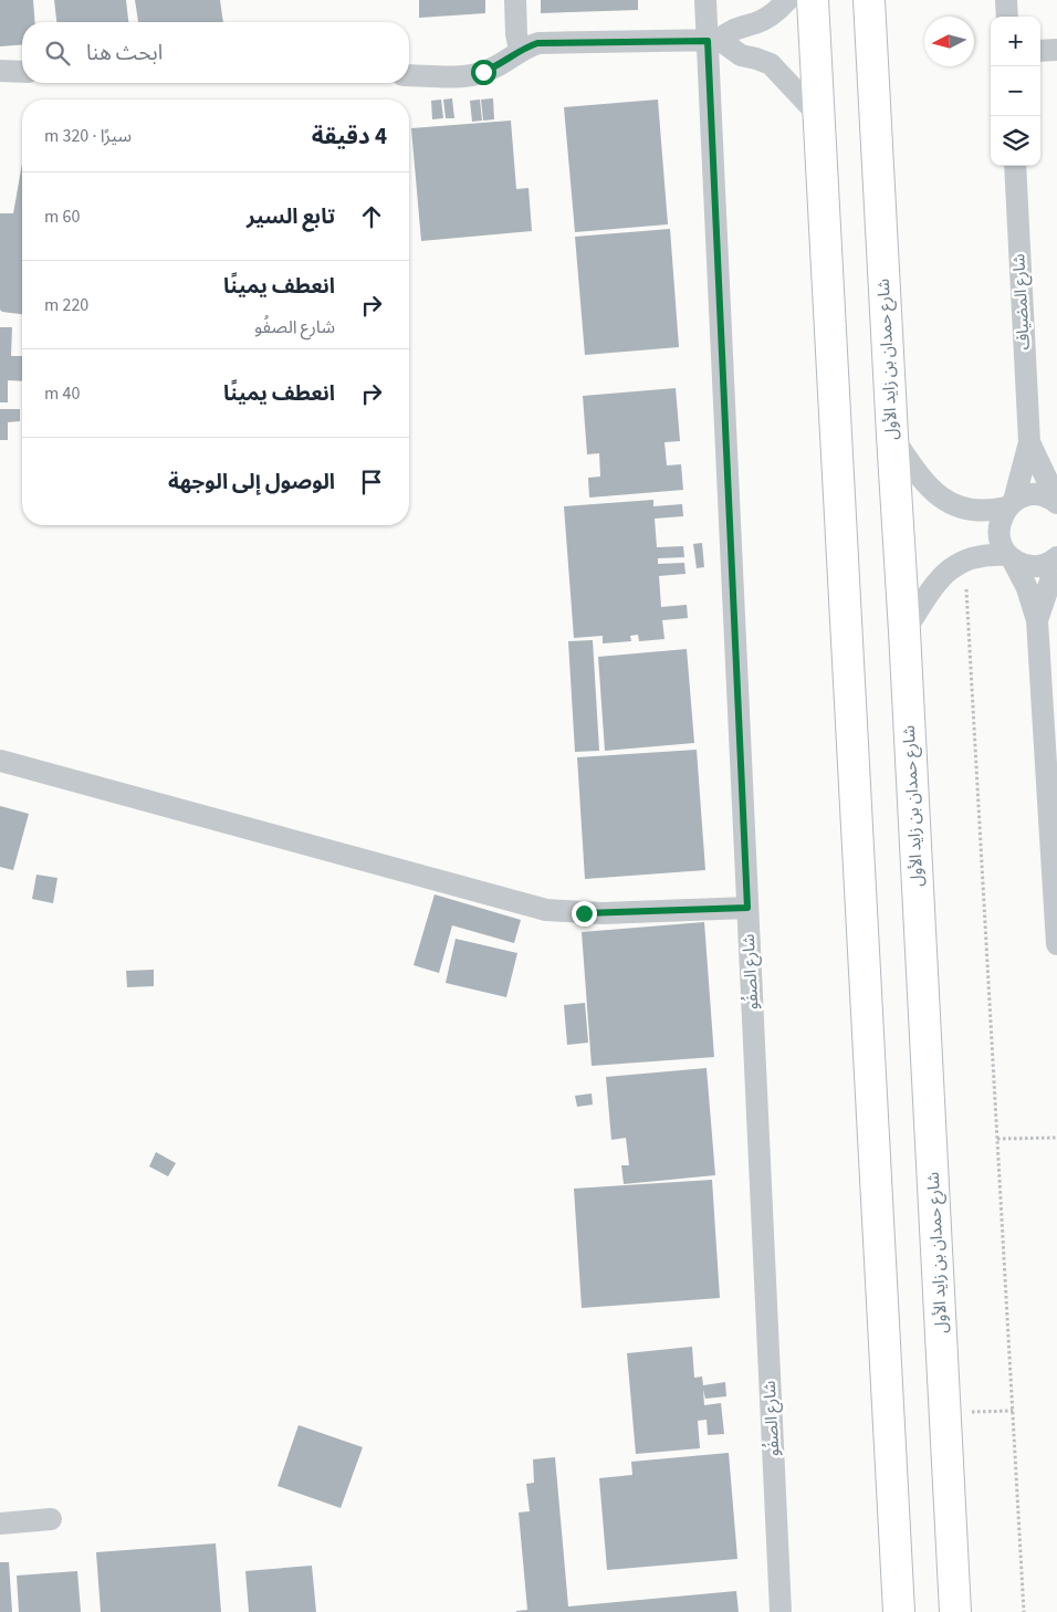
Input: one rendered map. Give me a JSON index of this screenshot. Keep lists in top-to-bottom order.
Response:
{
  "streets": {
    "main road": ["شارع حمدان بن زايد الأول"],
    "street": ["شارع المضياف", "شارع الصفُو"]
  },
  "north": "left",
  "page": {
    "map_buttons": ["+", "−"],
    "search": "ابحث هنا",
    "heading": ["4 دقيقة", "سيرًا · 320 m"],
    "list": [
      ["تابع السير", "60 m"],
      ["انعطف يمينًا", "شارع الصفُو", "220 m"],
      ["انعطف يمينًا", "40 m"],
      "الوصول إلى الوجهة"
    ]
  }
}
